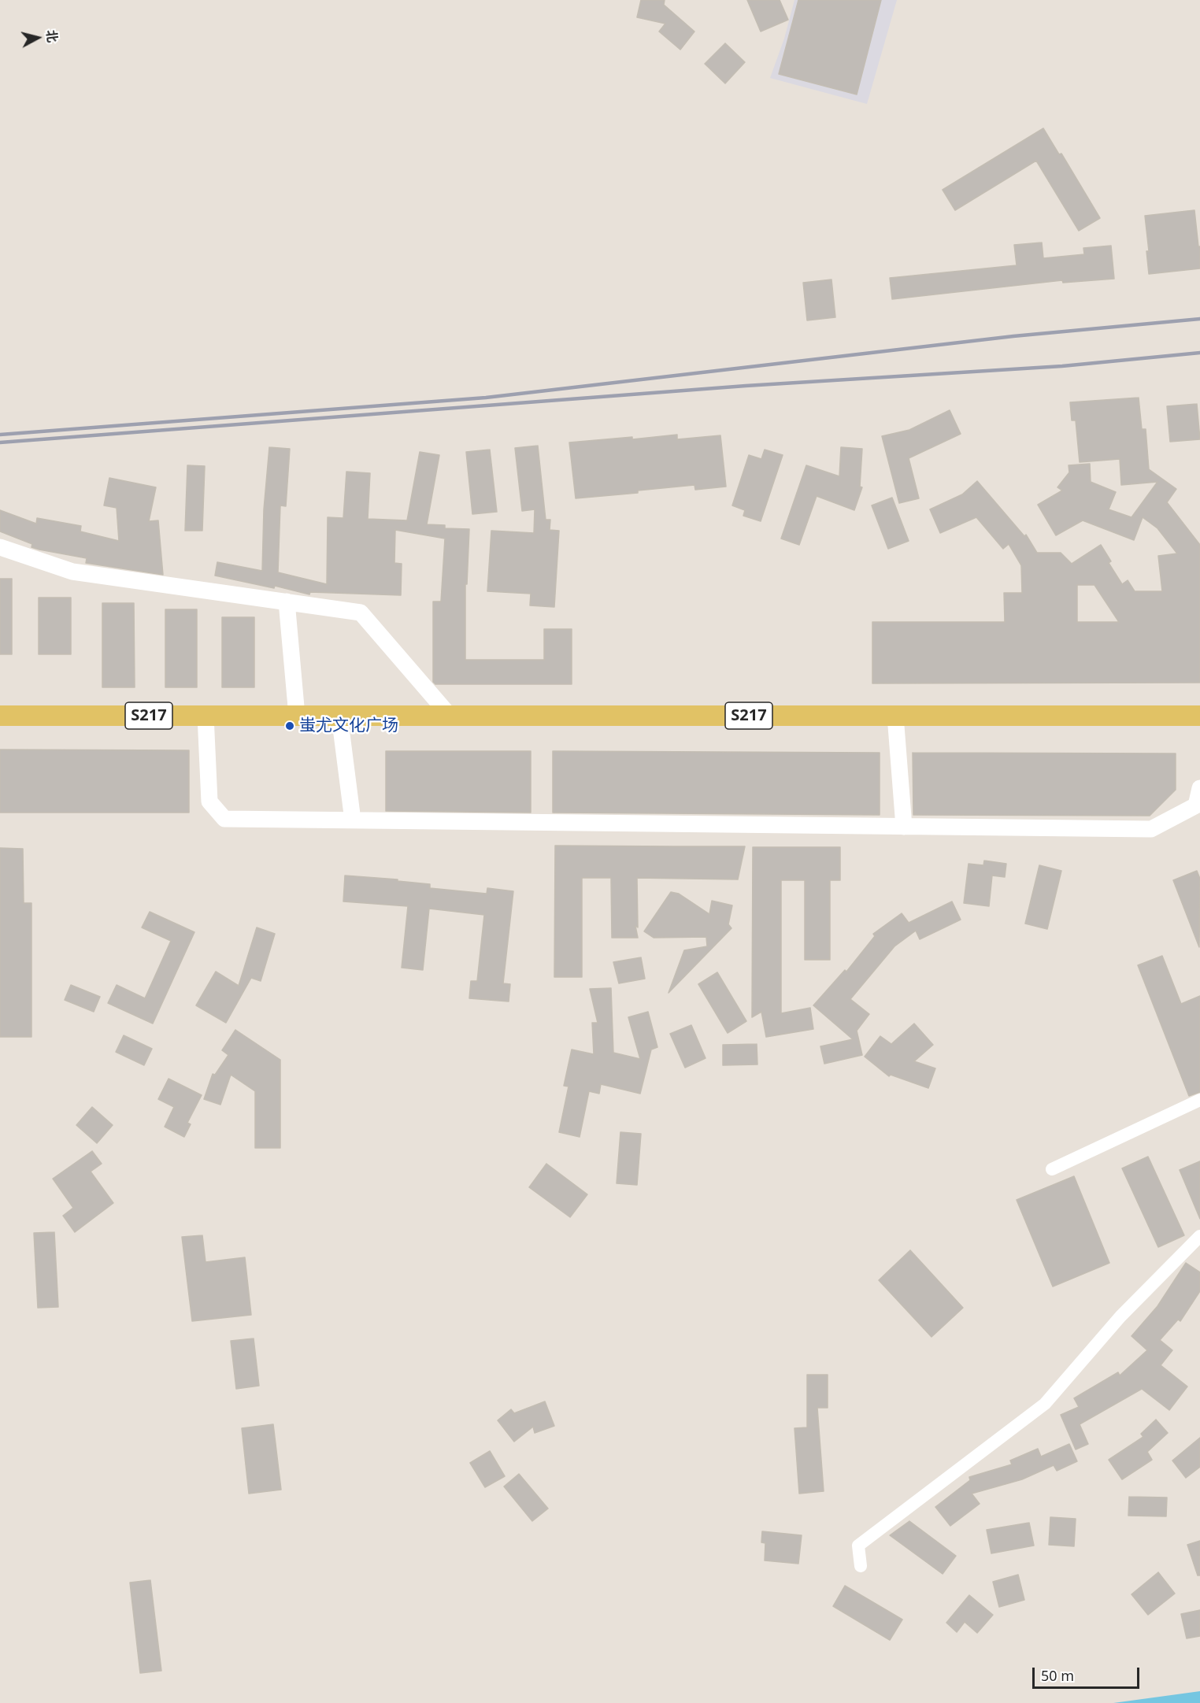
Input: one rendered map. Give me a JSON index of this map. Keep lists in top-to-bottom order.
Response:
{
  "streets": {
    "main road": ["S217"]
  },
  "places": ["蚩尤文化广场"],
  "scale_bar": "50 m",
  "north": "right"
}
